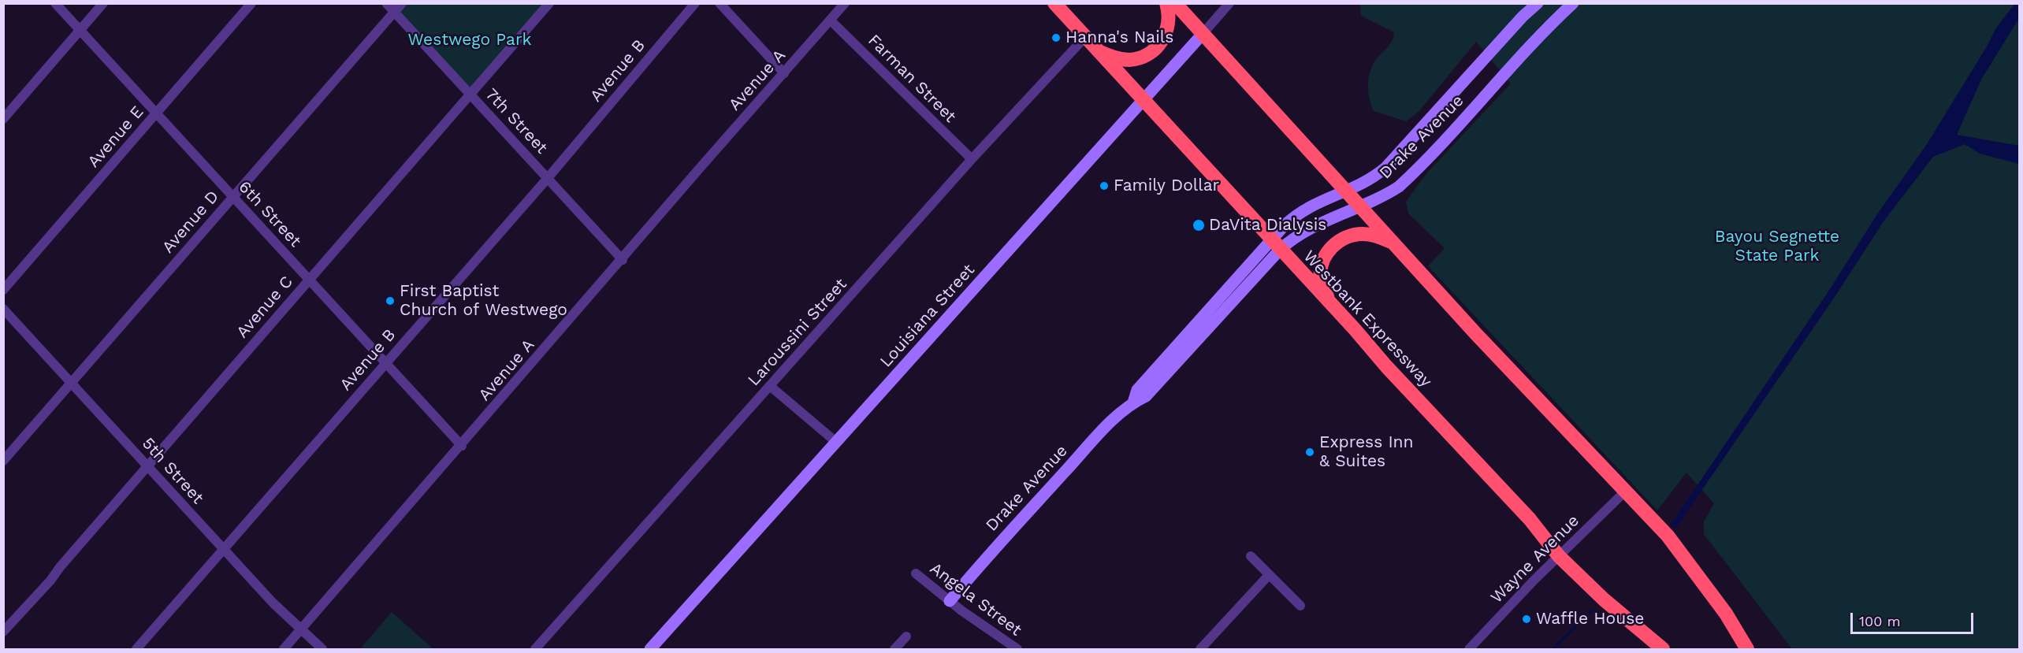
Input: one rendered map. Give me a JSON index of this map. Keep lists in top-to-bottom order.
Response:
{
  "streets": {
    "highway": ["Westbank Expressway"],
    "street": [
      "Avenue B",
      "Farman Street",
      "Avenue A",
      "7th Street",
      "Avenue E",
      "Drake Avenue",
      "6th Street",
      "Avenue D",
      "Avenue C",
      "Louisiana Street",
      "Laroussini Street",
      "5th Street",
      "Wayne Avenue",
      "Angela Street"
    ]
  },
  "crossings": [
    ["Avenue B", "7th Street"],
    ["Avenue B", "6th Street"],
    ["Avenue B", "5th Street"],
    ["Farman Street", "Avenue A"],
    ["Farman Street", "Laroussini Street"],
    ["Avenue A", "7th Street"],
    ["Avenue A", "6th Street"],
    ["Avenue A", "5th Street"],
    ["7th Street", "Avenue D"],
    ["7th Street", "Avenue C"],
    ["Avenue E", "6th Street"],
    ["Drake Avenue", "Westbank Expressway"],
    ["Drake Avenue", "Angela Street"],
    ["6th Street", "Avenue D"],
    ["6th Street", "Avenue C"],
    ["Avenue D", "5th Street"],
    ["Avenue C", "5th Street"],
    ["Louisiana Street", "Westbank Expressway"],
    ["Westbank Expressway", "Laroussini Street"],
    ["Westbank Expressway", "Wayne Avenue"]
  ],
  "parks": ["Westwego Park", "Bayou Segnette State Park"],
  "places": [
    "Hanna's Nails",
    "Family Dollar",
    "DaVita Dialysis",
    "First Baptist Church of Westwego",
    "Express Inn & Suites",
    "Waffle House"
  ],
  "scale_bar": "100 m"
}
